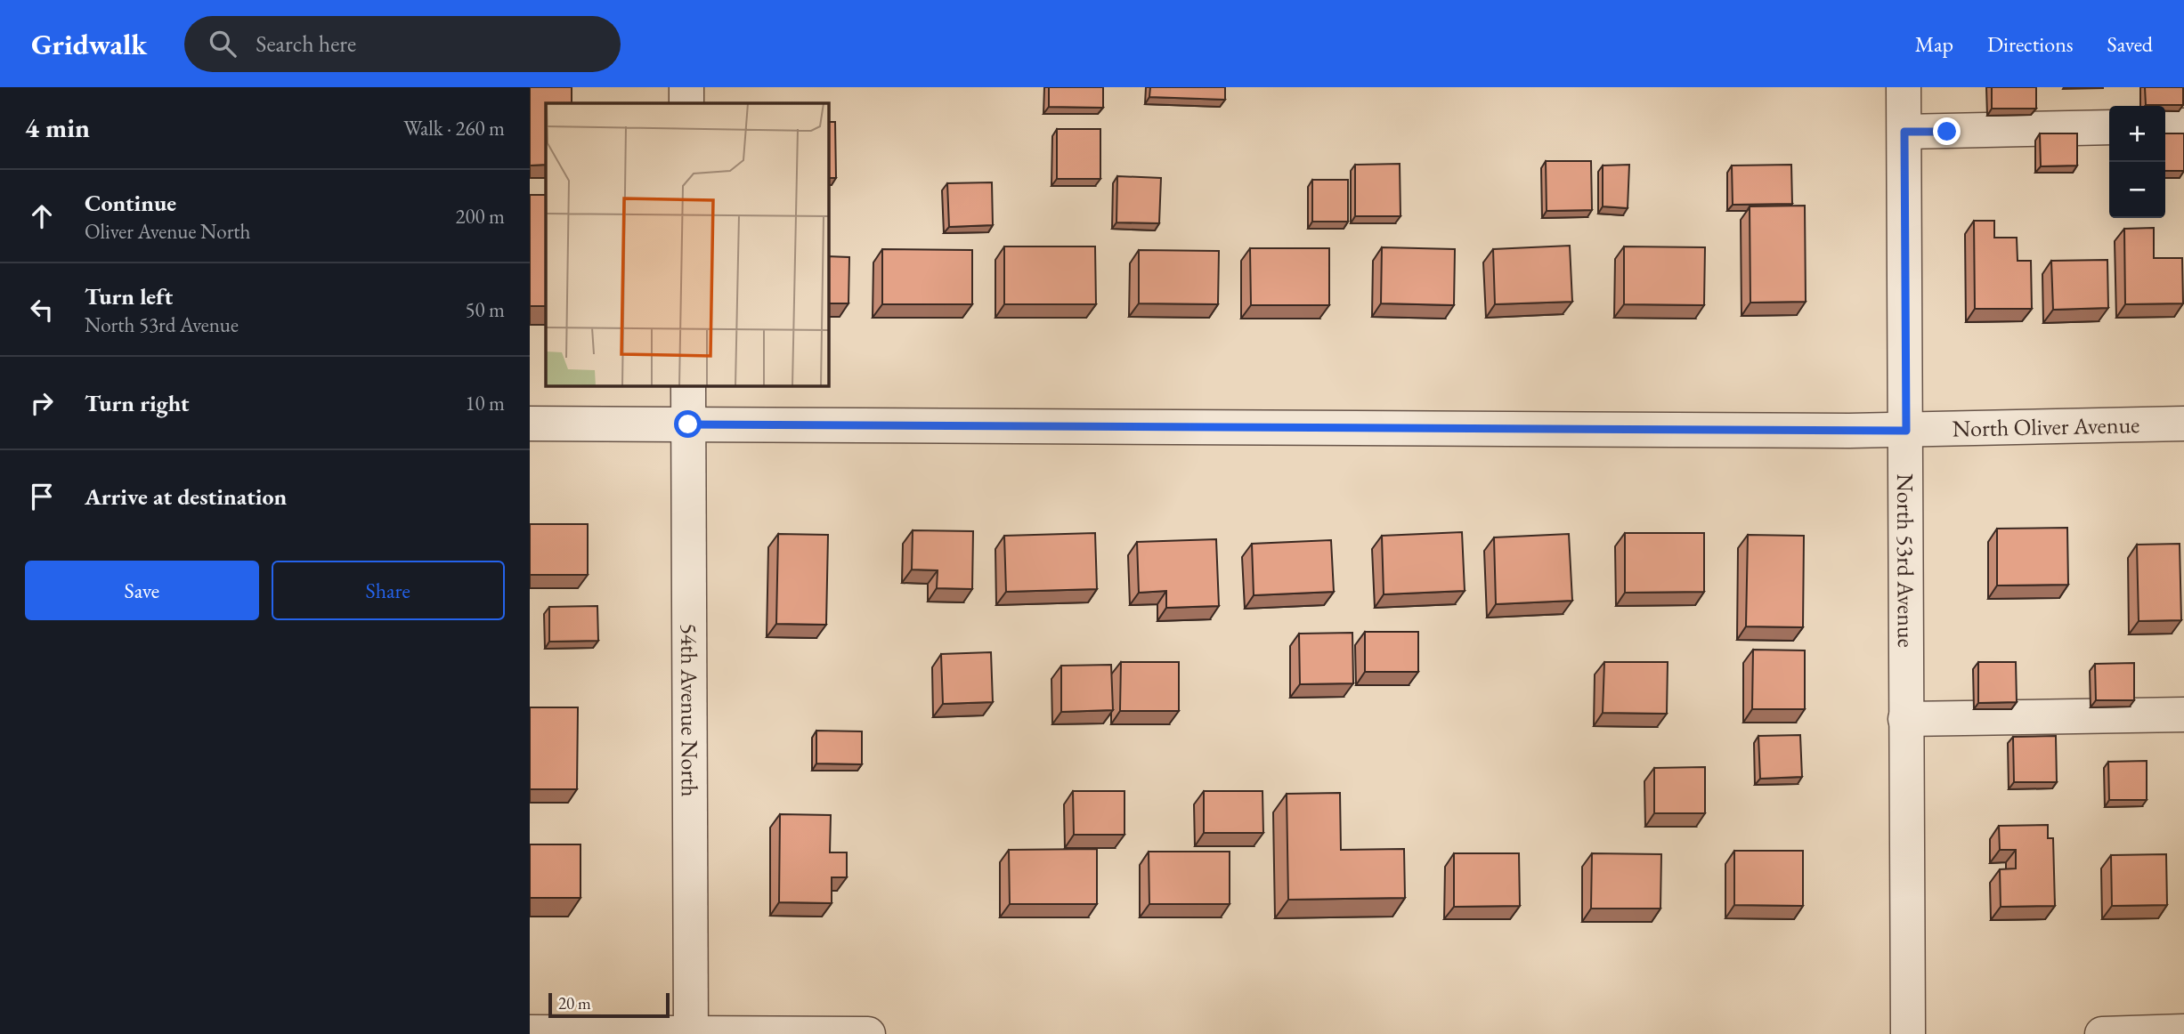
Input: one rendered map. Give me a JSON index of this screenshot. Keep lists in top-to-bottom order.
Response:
{
  "streets": {
    "street": ["North Oliver Avenue", "North 53rd Avenue", "54th Avenue North"]
  },
  "crossings": [
    ["North Oliver Avenue", "North 53rd Avenue"],
    ["North Oliver Avenue", "54th Avenue North"]
  ],
  "scale_bar": "20 m",
  "page": {
    "header": "Gridwalk",
    "search": "Search here",
    "nav": ["Map", "Directions", "Saved"],
    "heading": ["4 min", "Walk · 260 m"],
    "map_buttons": ["+", "−"],
    "list": [
      ["Continue", "Oliver Avenue North", "200 m"],
      ["Turn left", "North 53rd Avenue", "50 m"],
      ["Turn right", "10 m"],
      "Arrive at destination"
    ],
    "buttons": ["Save", "Share"],
    "scale": "20 m"
  }
}
